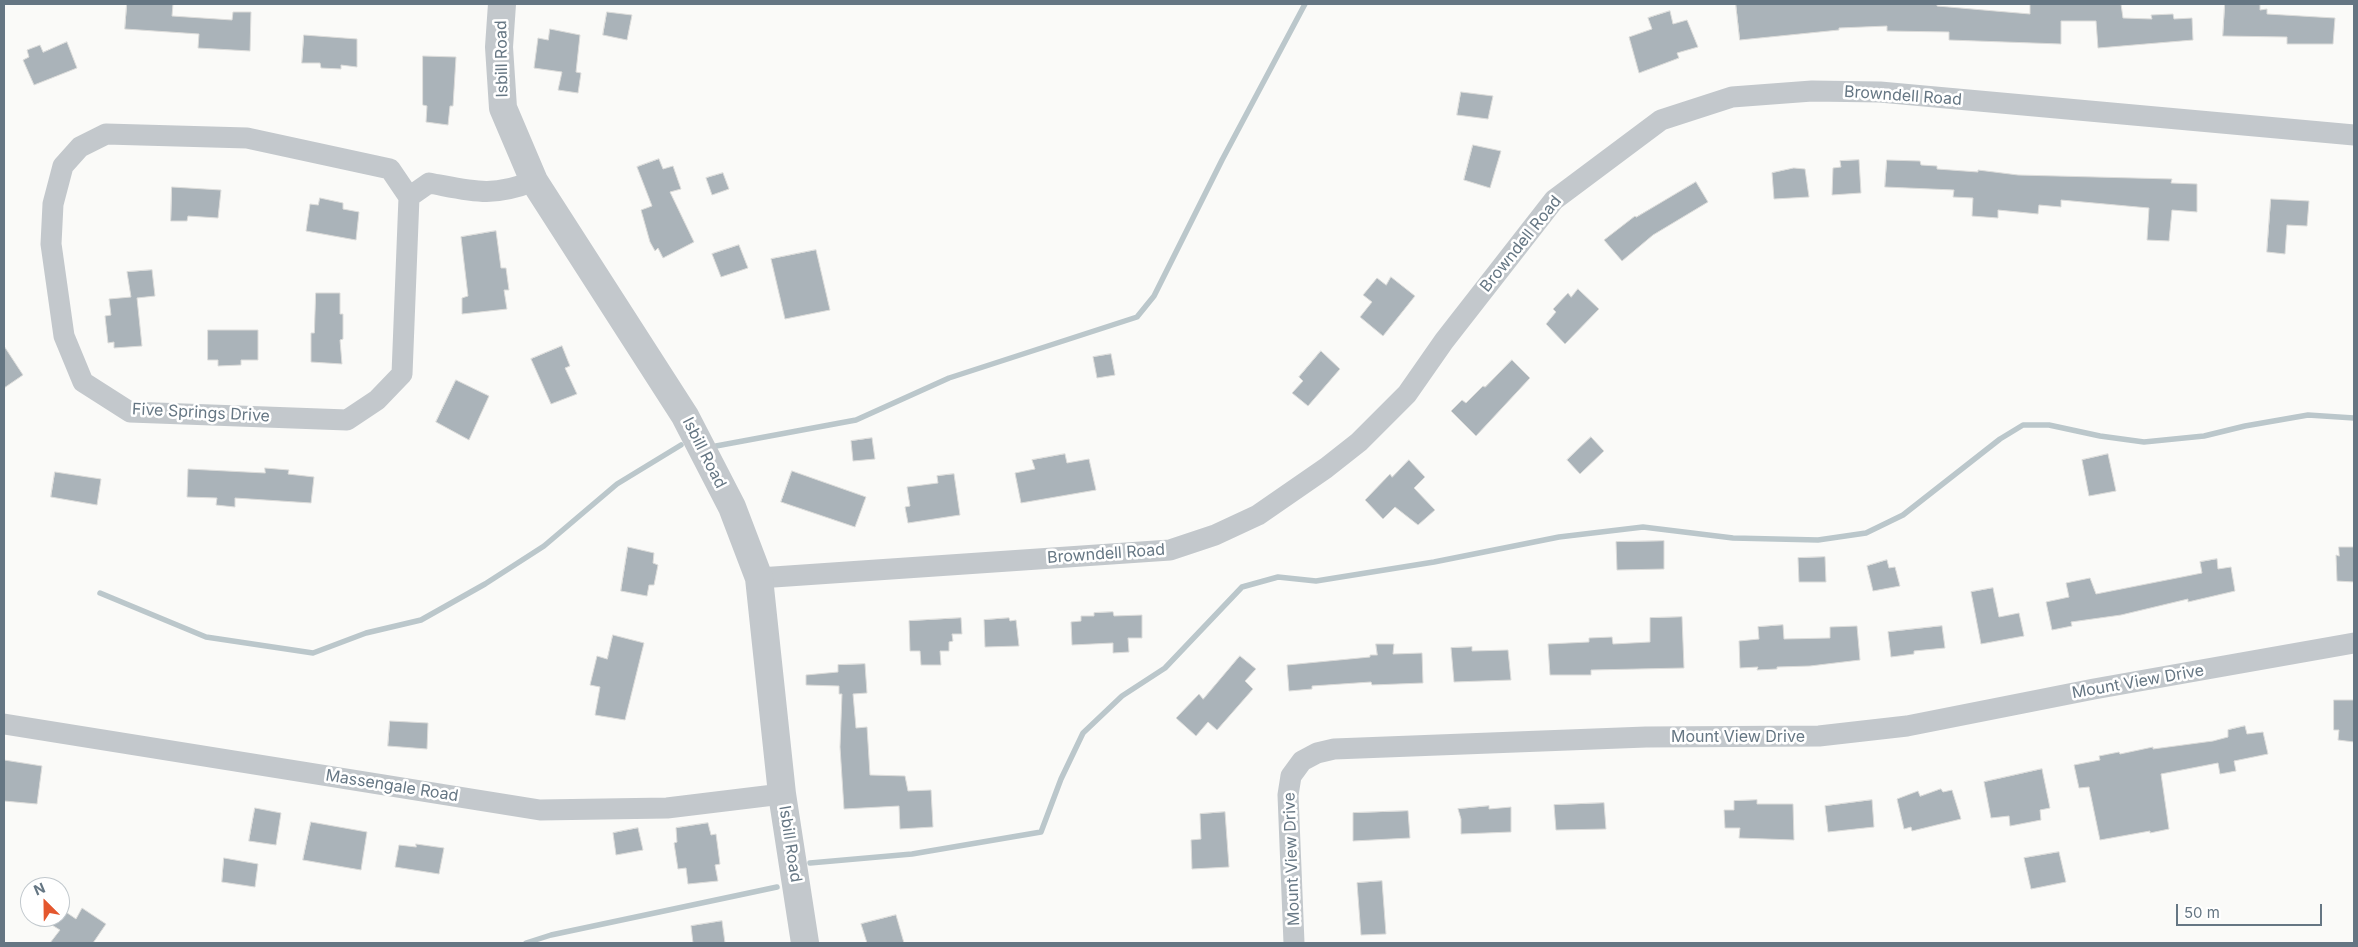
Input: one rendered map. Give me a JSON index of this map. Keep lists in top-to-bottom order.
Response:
{
  "streets": {
    "street": [
      "Isbill Road",
      "Browndell Road",
      "Five Springs Drive",
      "Mount View Drive",
      "Massengale Road"
    ]
  },
  "crossings": [
    ["Isbill Road", "Browndell Road"],
    ["Isbill Road", "Massengale Road"]
  ],
  "scale_bar": "50 m",
  "north": "top left"
}
